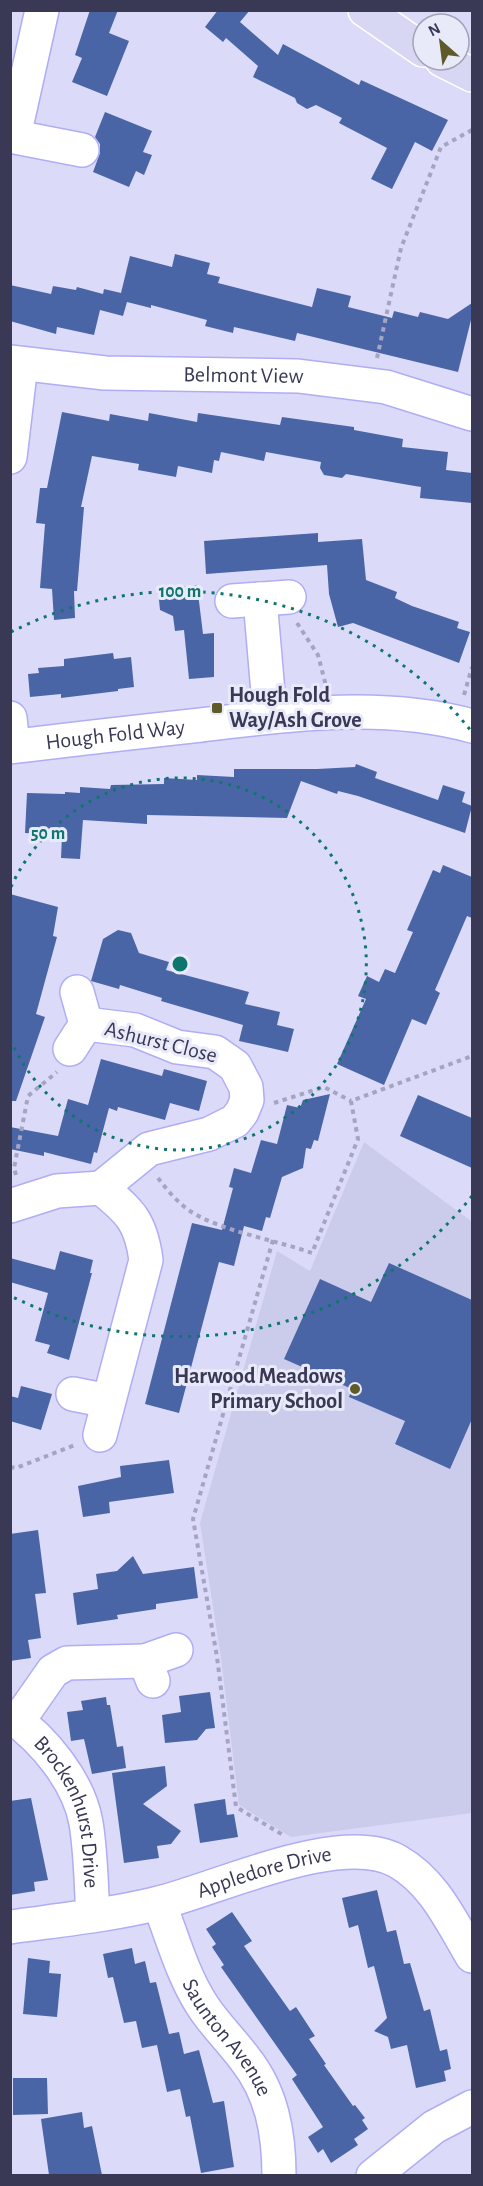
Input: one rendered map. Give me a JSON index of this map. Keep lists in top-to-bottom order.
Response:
{
  "streets": {
    "street": [
      "Belmont View",
      "Hough Fold Way",
      "Ashurst Close",
      "Brockenhurst Drive",
      "Appledore Drive",
      "Saunton Avenue"
    ]
  },
  "crossings": [
    ["Brockenhurst Drive", "Appledore Drive"],
    ["Appledore Drive", "Saunton Avenue"]
  ],
  "places": {
    "transit": ["Hough Fold Way/Ash Grove"],
    "other": ["Harwood Meadows Primary School"]
  },
  "north": "top left",
  "rings": ["100 m", "50 m"]
}
